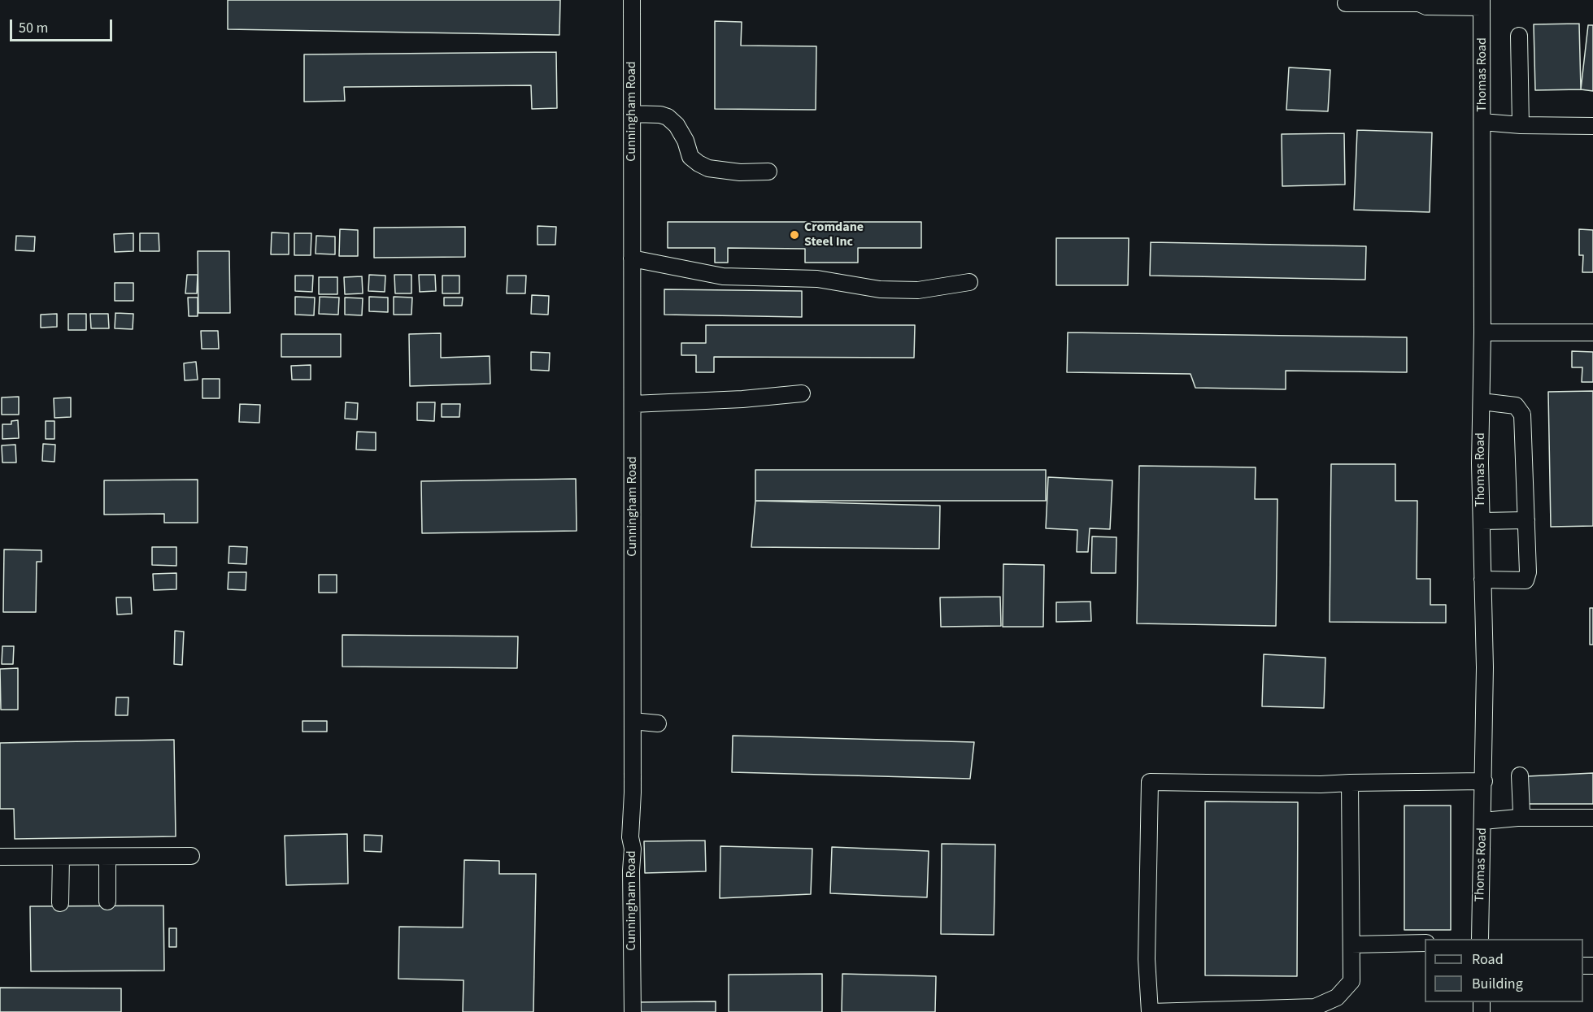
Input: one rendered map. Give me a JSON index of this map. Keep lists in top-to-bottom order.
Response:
{
  "streets": {
    "street": ["Thomas Road", "Cunningham Road"]
  },
  "places": ["Cromdane Steel Inc"],
  "legend": ["Road", "Building"],
  "scale_bar": "50 m"
}
